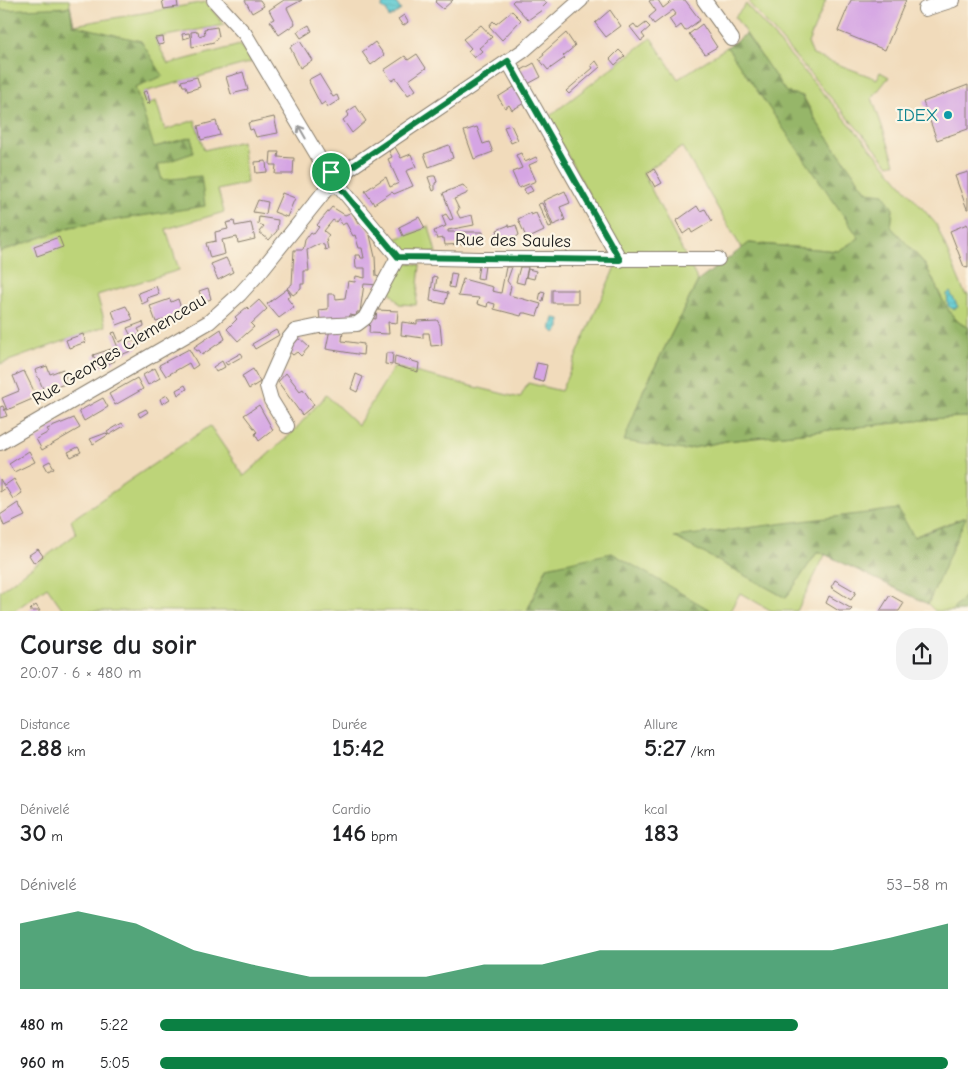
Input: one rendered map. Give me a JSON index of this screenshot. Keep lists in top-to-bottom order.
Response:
{
  "streets": {
    "street": ["Rue des Saules", "Rue Georges Clemenceau"]
  },
  "places": ["IDEX"],
  "page": {
    "heading": ["Course du soir", "20:07 · 6 × 480 m"],
    "stats": [
      ["Distance", "2.88 km"],
      ["Durée", "15:42"],
      ["Allure", "5:27 /km"],
      ["Dénivelé", "30 m"],
      ["Cardio", "146 bpm"],
      ["kcal", "183"]
    ],
    "chart": ["Dénivelé", "53–58 m"],
    "list": [
      {
        "name": "480 m",
        "note": "5:22"
      },
      {
        "name": "960 m",
        "note": "5:05"
      }
    ]
  }
}
